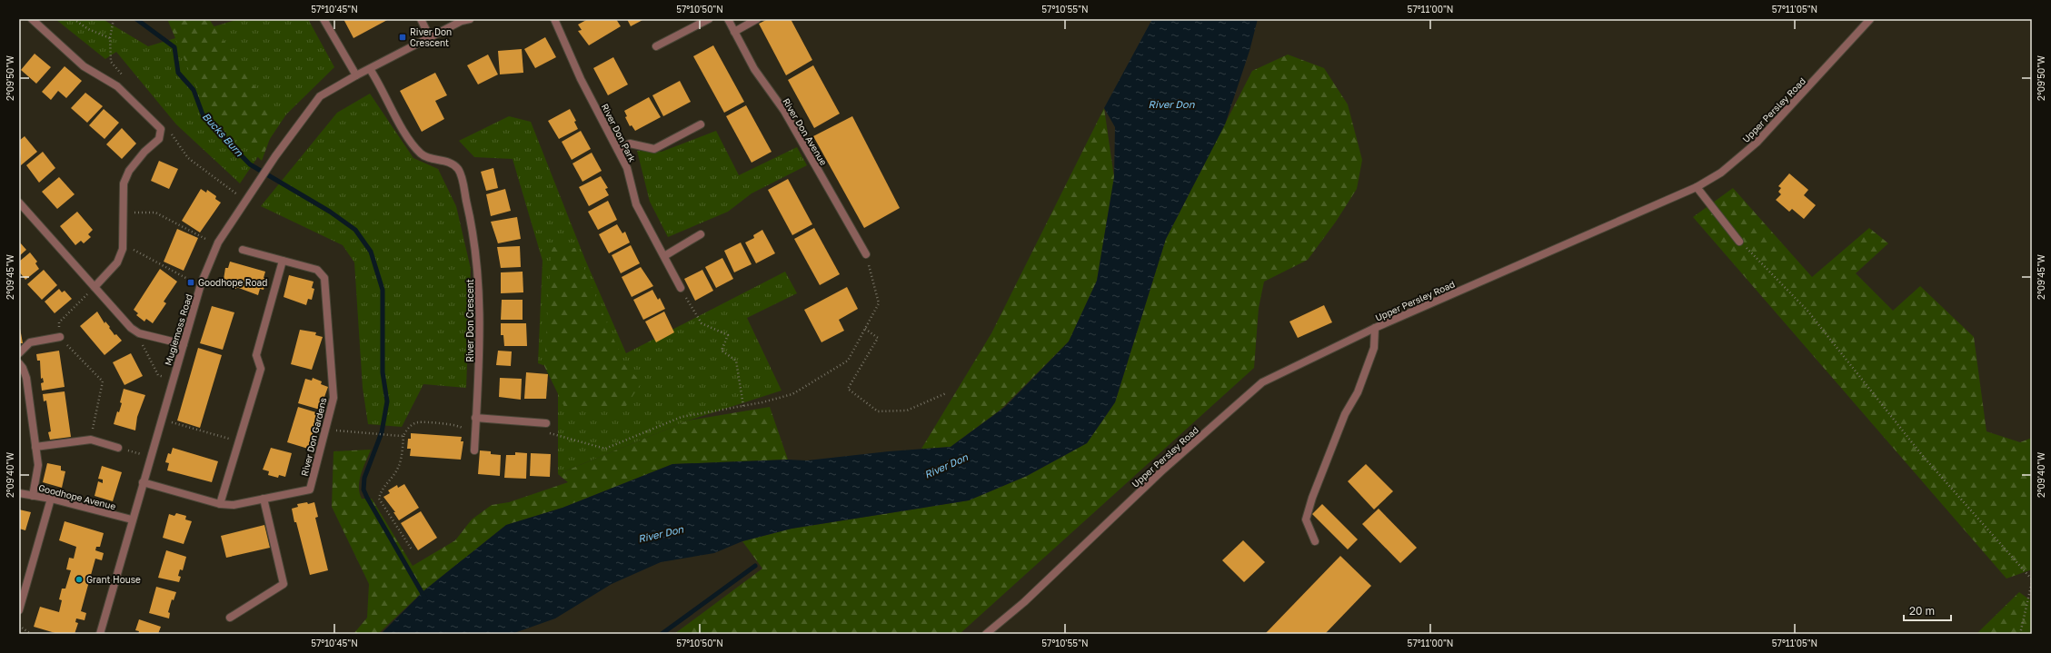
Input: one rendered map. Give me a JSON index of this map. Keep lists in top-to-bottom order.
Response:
{
  "streets": {
    "street": [
      "Upper Persley Road",
      "River Don Avenue",
      "River Don Park",
      "River Don Crescent",
      "Mugiemoss Road",
      "River Don Gardens",
      "Goodhope Avenue"
    ]
  },
  "crossings": [
    ["River Don Crescent", "Mugiemoss Road"],
    ["Mugiemoss Road", "River Don Gardens"],
    ["Mugiemoss Road", "Goodhope Avenue"]
  ],
  "water": ["River Don", "Bucks Burn"],
  "places": {
    "transit": ["River Don Crescent", "Goodhope Road"],
    "other": ["Grant House"]
  },
  "scale_bar": "20 m",
  "coordinates": [
    "57°10'45\"N",
    "57°10'50\"N",
    "57°10'55\"N",
    "57°11'00\"N",
    "57°11'05\"N",
    "2°09'50\"W",
    "2°09'45\"W",
    "2°09'40\"W"
  ]
}
